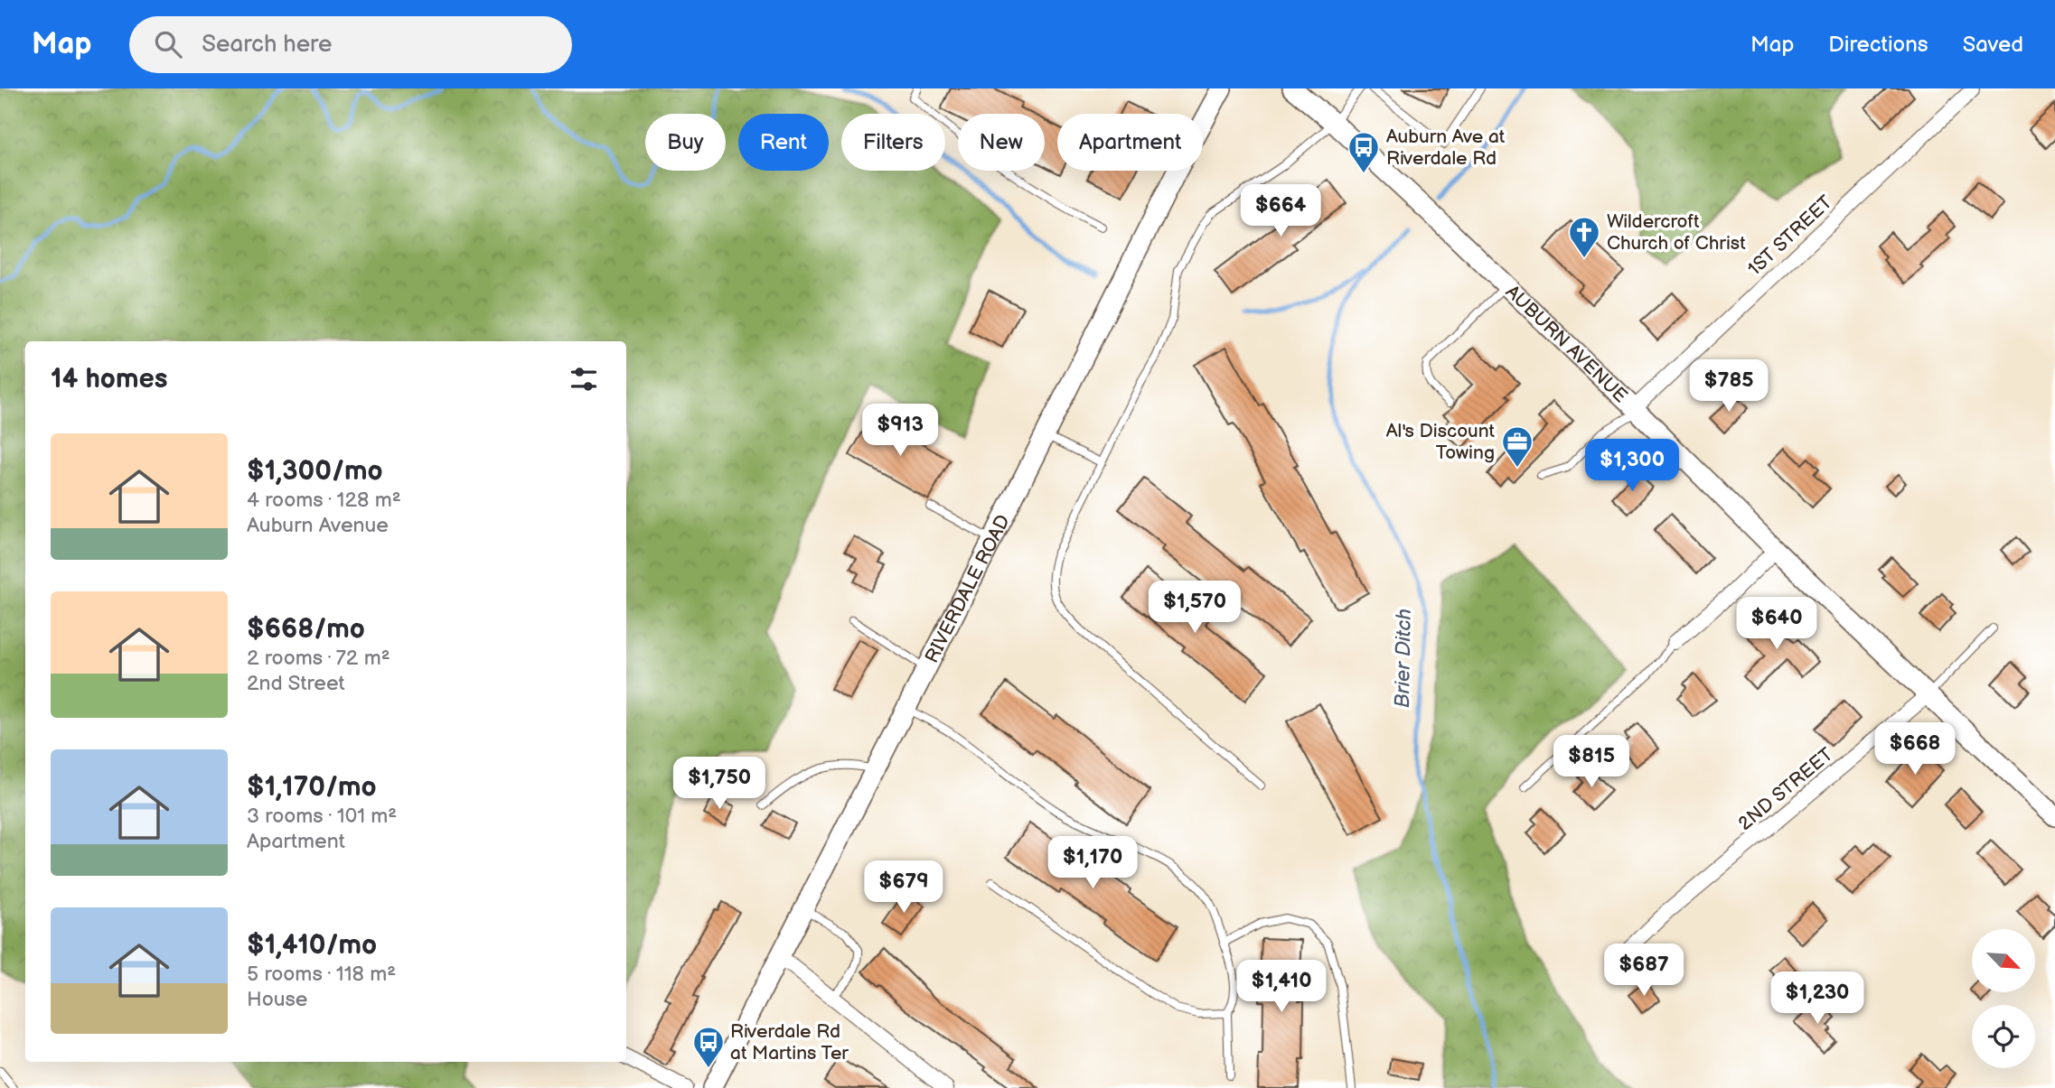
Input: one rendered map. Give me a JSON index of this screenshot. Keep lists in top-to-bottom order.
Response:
{
  "streets": {
    "main road": ["AUBURN AVENUE", "RIVERDALE ROAD"],
    "street": ["1ST STREET", "2ND STREET"]
  },
  "crossings": [
    ["1ST STREET", "AUBURN AVENUE"],
    ["AUBURN AVENUE", "2ND STREET"]
  ],
  "water": ["Brier Ditch"],
  "places": {
    "bus stop": ["Auburn Ave at Riverdale Rd", "Riverdale Rd at Martins Ter"],
    "church": ["Wildercroft Church of Christ"],
    "office": ["Al's Discount Towing"]
  },
  "north": "bottom right",
  "page": {
    "header": "Map",
    "search": "Search here",
    "nav": ["Map", "Directions", "Saved"],
    "chip": [
      "Buy",
      "Rent",
      "Filters",
      "New",
      "Apartment"
    ],
    "price": [
      "$664",
      "$785",
      "$913",
      "$1,300",
      "$1,570",
      "$640",
      "$668",
      "$815",
      "$1,750",
      "$1,170",
      "$679",
      "$687",
      "$1,410",
      "$1,230"
    ],
    "heading": "14 homes",
    "list": [
      {
        "name": "$1,300/mo",
        "note": "4 rooms · 128 m² · Auburn Avenue"
      },
      {
        "name": "$668/mo",
        "note": "2 rooms · 72 m² · 2nd Street"
      },
      {
        "name": "$1,170/mo",
        "note": "3 rooms · 101 m² · Apartment"
      },
      {
        "name": "$1,410/mo",
        "note": "5 rooms · 118 m² · House"
      }
    ]
  }
}
